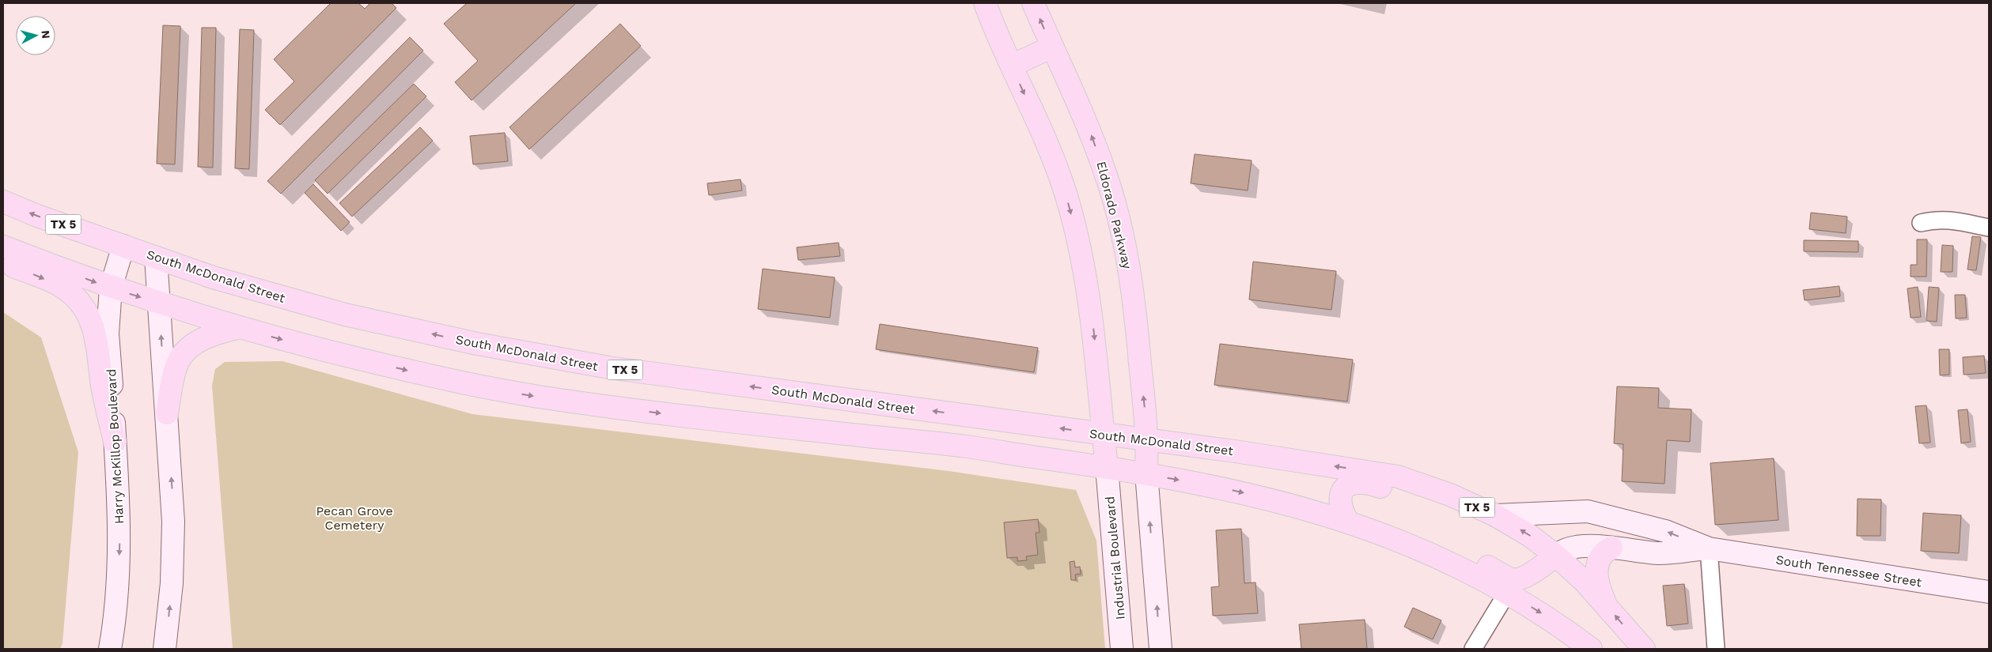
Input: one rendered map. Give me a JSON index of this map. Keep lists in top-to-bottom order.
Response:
{
  "streets": {
    "main road": [
      "Eldorado Parkway",
      "TX 5",
      "South McDonald Street",
      "Harry McKillop Boulevard",
      "Industrial Boulevard",
      "South Tennessee Street"
    ]
  },
  "crossings": [
    ["Eldorado Parkway", "South McDonald Street"],
    ["South McDonald Street", "Harry McKillop Boulevard"],
    ["South McDonald Street", "South Tennessee Street"]
  ],
  "parks": ["Pecan Grove Cemetery"],
  "north": "right"
}
